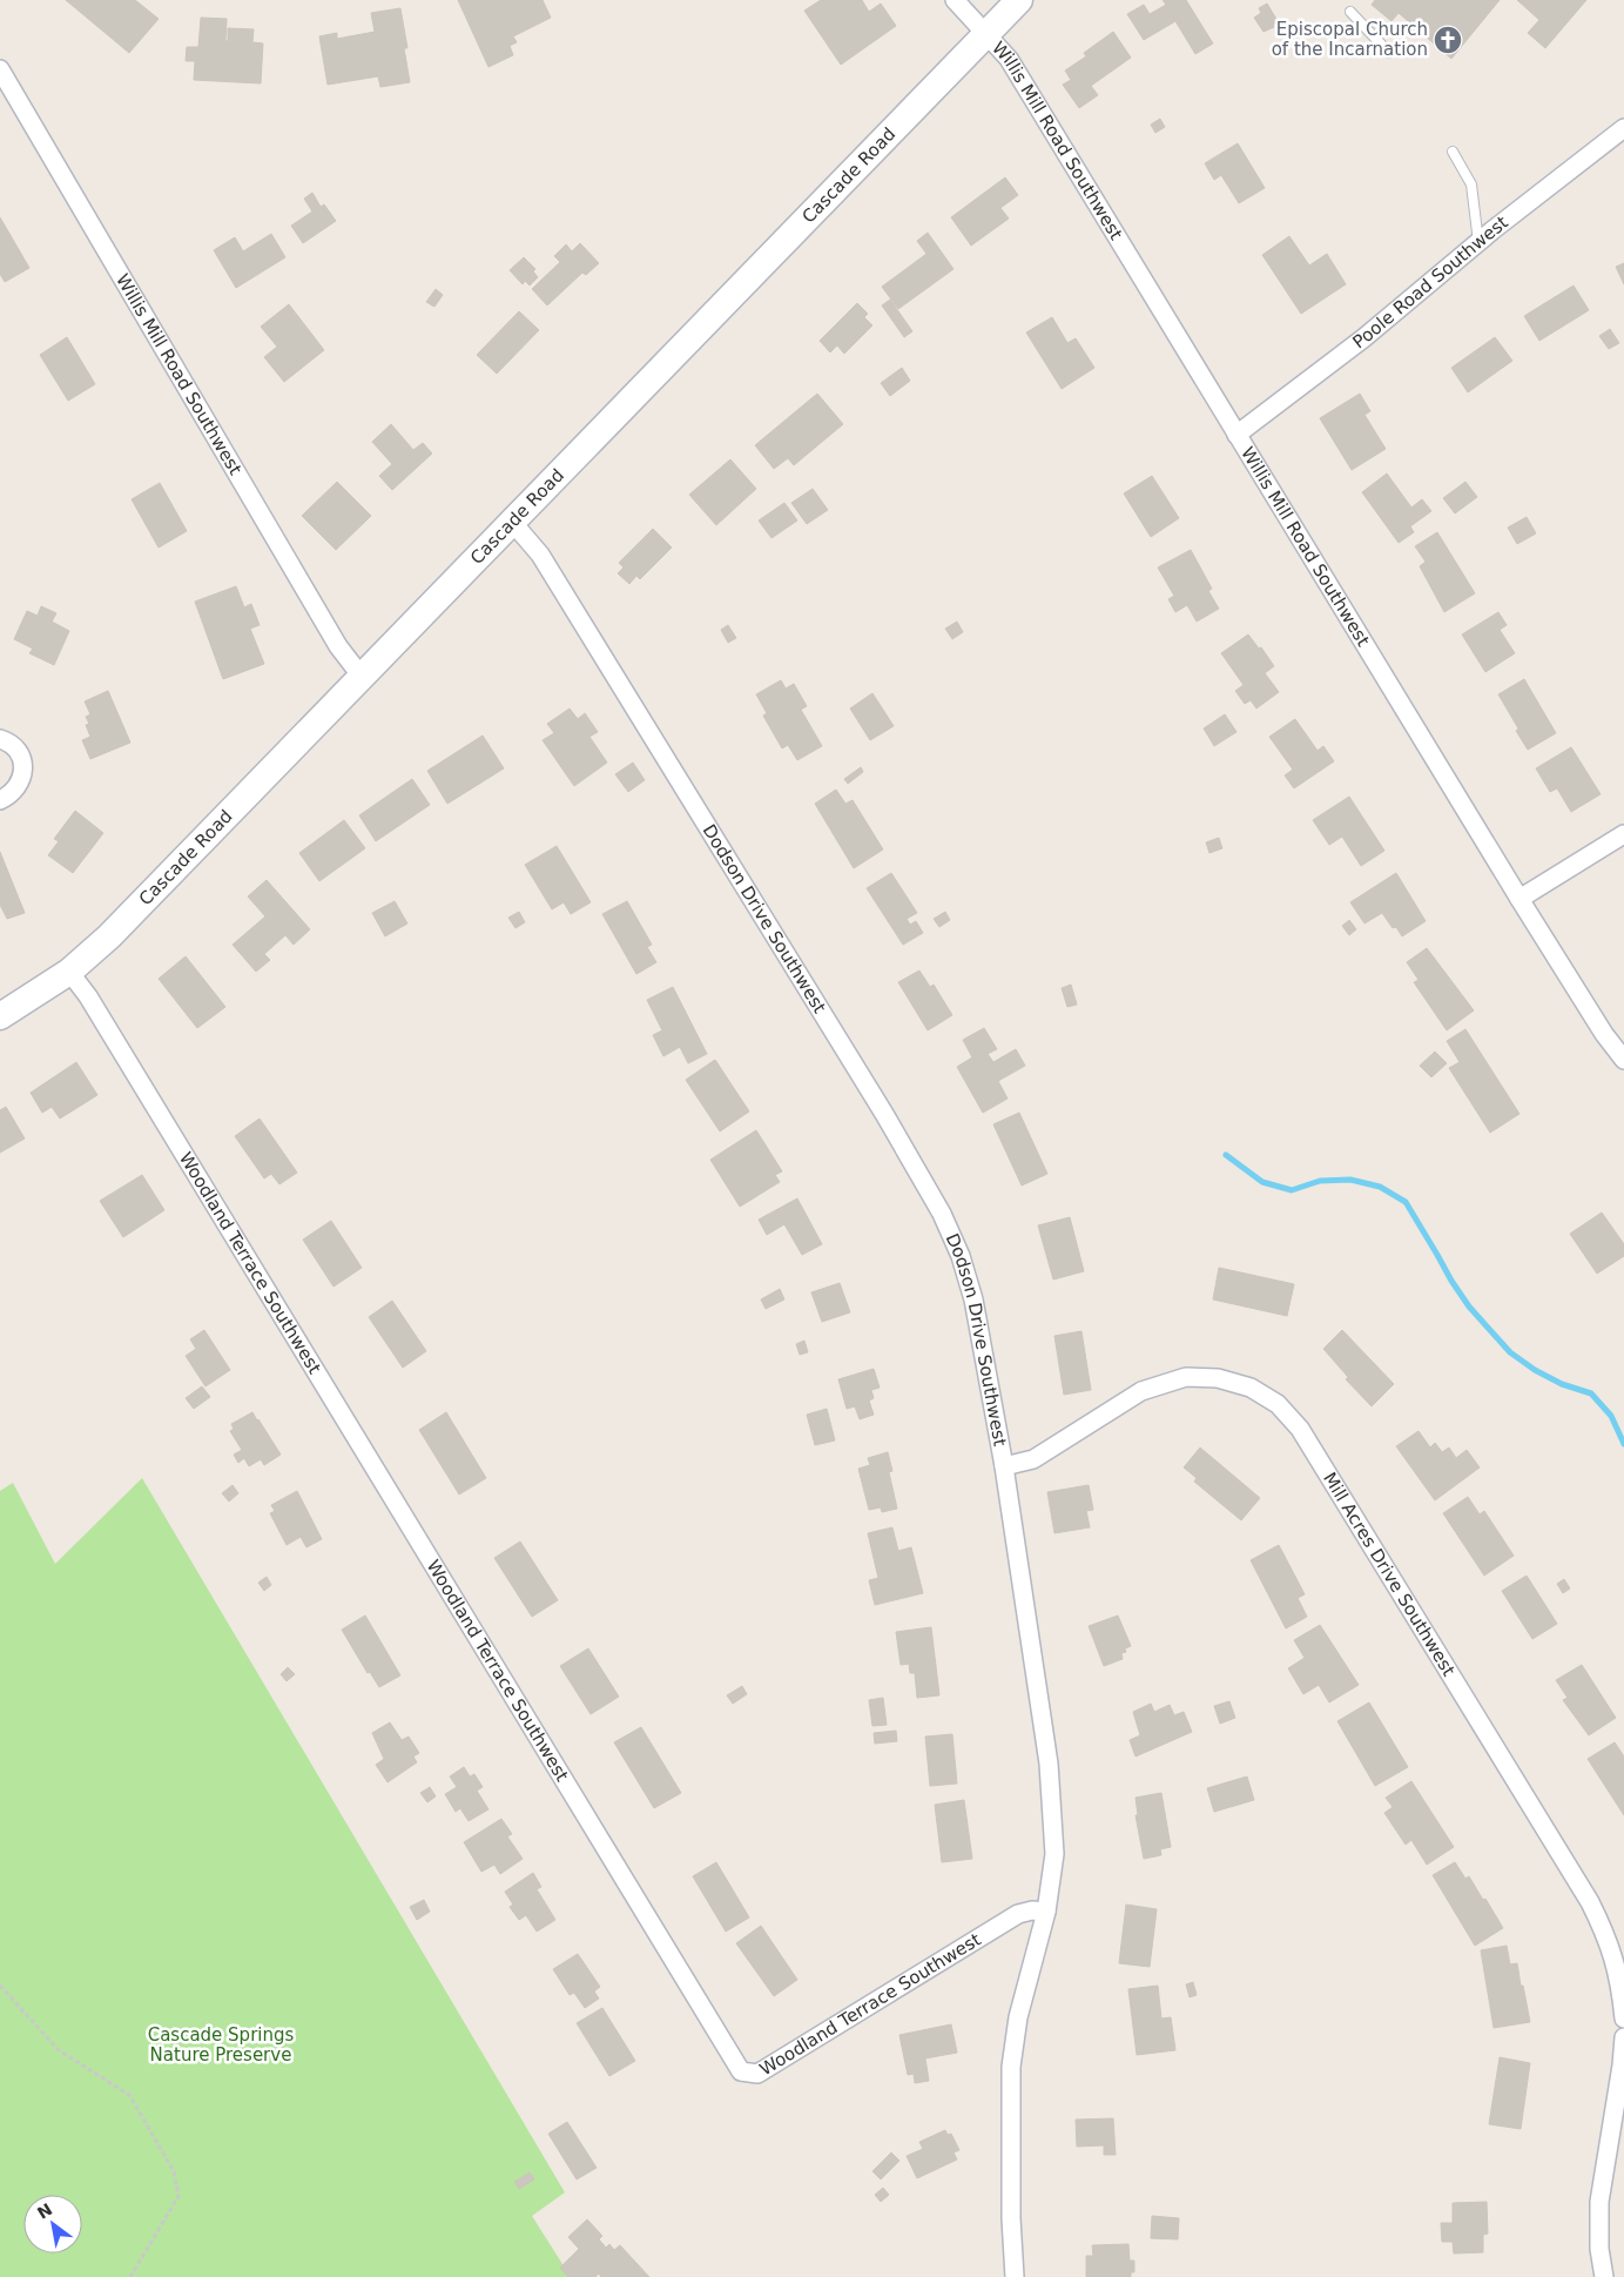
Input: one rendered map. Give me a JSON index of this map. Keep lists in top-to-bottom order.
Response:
{
  "streets": {
    "main road": ["Cascade Road"],
    "street": [
      "Willis Mill Road Southwest",
      "Poole Road Southwest",
      "Dodson Drive Southwest",
      "Woodland Terrace Southwest",
      "Mill Acres Drive Southwest"
    ]
  },
  "crossings": [
    ["Willis Mill Road Southwest", "Cascade Road"],
    ["Willis Mill Road Southwest", "Poole Road Southwest"],
    ["Cascade Road", "Dodson Drive Southwest"],
    ["Cascade Road", "Woodland Terrace Southwest"],
    ["Dodson Drive Southwest", "Woodland Terrace Southwest"],
    ["Dodson Drive Southwest", "Mill Acres Drive Southwest"]
  ],
  "parks": ["Cascade Springs Nature Preserve"],
  "places": {
    "church": ["Episcopal Church of the Incarnation"]
  },
  "north": "top left"
}
